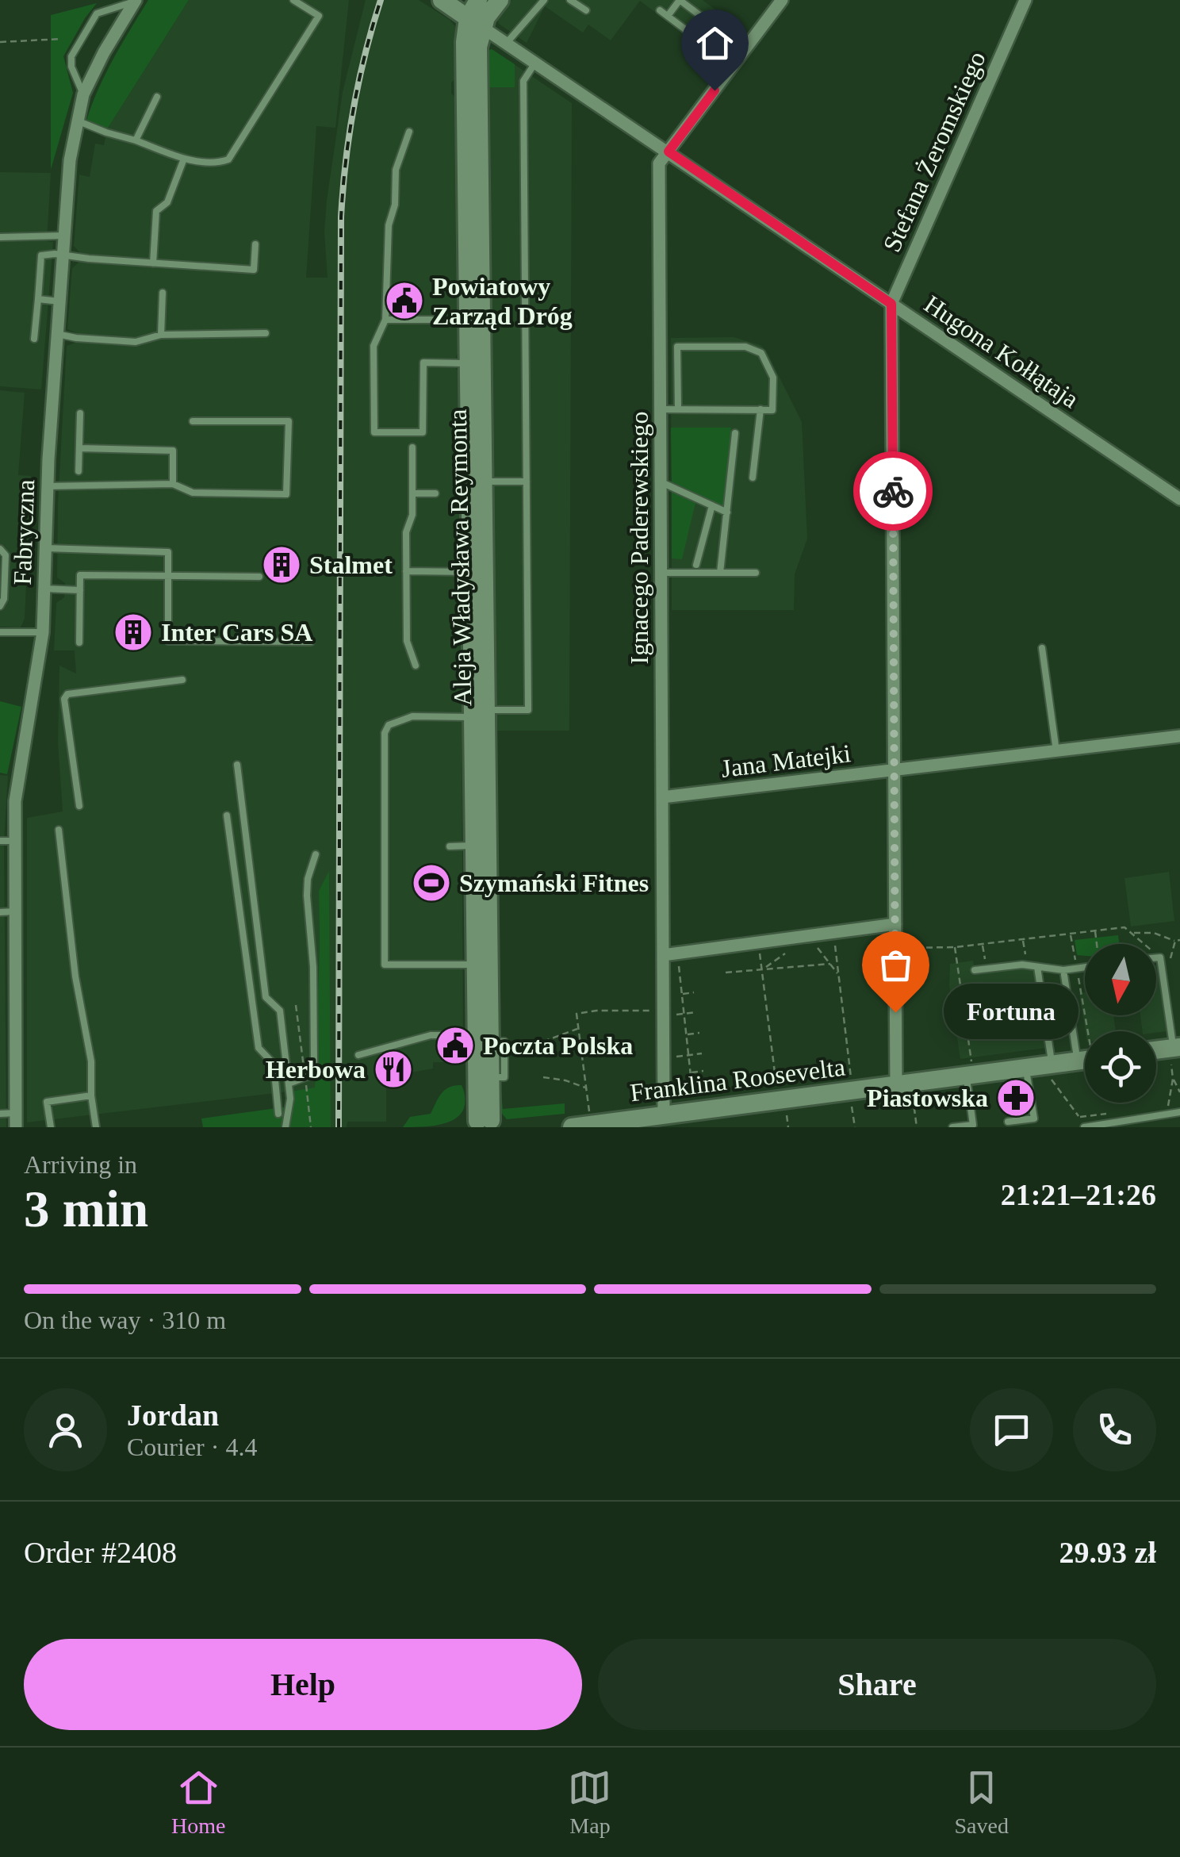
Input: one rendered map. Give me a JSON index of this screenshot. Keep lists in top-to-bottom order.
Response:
{
  "streets": {
    "street": [
      "Stefana Żeromskiego",
      "Hugona Kołłątaja",
      "Fabryczna",
      "Ignacego Paderewskiego",
      "Aleja Władysława Reymonta",
      "Jana Matejki",
      "Franklina Roosevelta"
    ]
  },
  "crossings": [
    ["Stefana Żeromskiego", "Hugona Kołłątaja"],
    ["Stefana Żeromskiego", "Jana Matejki"],
    ["Stefana Żeromskiego", "Franklina Roosevelta"],
    ["Hugona Kołłątaja", "Ignacego Paderewskiego"],
    ["Hugona Kołłątaja", "Aleja Władysława Reymonta"],
    ["Ignacego Paderewskiego", "Jana Matejki"],
    ["Ignacego Paderewskiego", "Franklina Roosevelta"]
  ],
  "places": {
    "public building": ["Powiatowy Zarząd Dróg", "Poczta Polska"],
    "building": ["Stalmet", "Inter Cars SA"],
    "sports": ["Szymański Fitnes"],
    "other": ["Fortuna"],
    "restaurant": ["Herbowa"],
    "pharmacy": ["Piastowska"]
  },
  "north": "bottom",
  "page": {
    "bubble": "Fortuna",
    "heading": ["3 min", "Arriving in", "21:21–21:26"],
    "panel": [
      "Jordan",
      "Courier · 4.4",
      "Order #2408",
      "29.93 zł"
    ],
    "bar": "On the way · 310 m",
    "buttons": ["Help", "Share"],
    "tabs": ["Home", "Map", "Saved"]
  }
}
